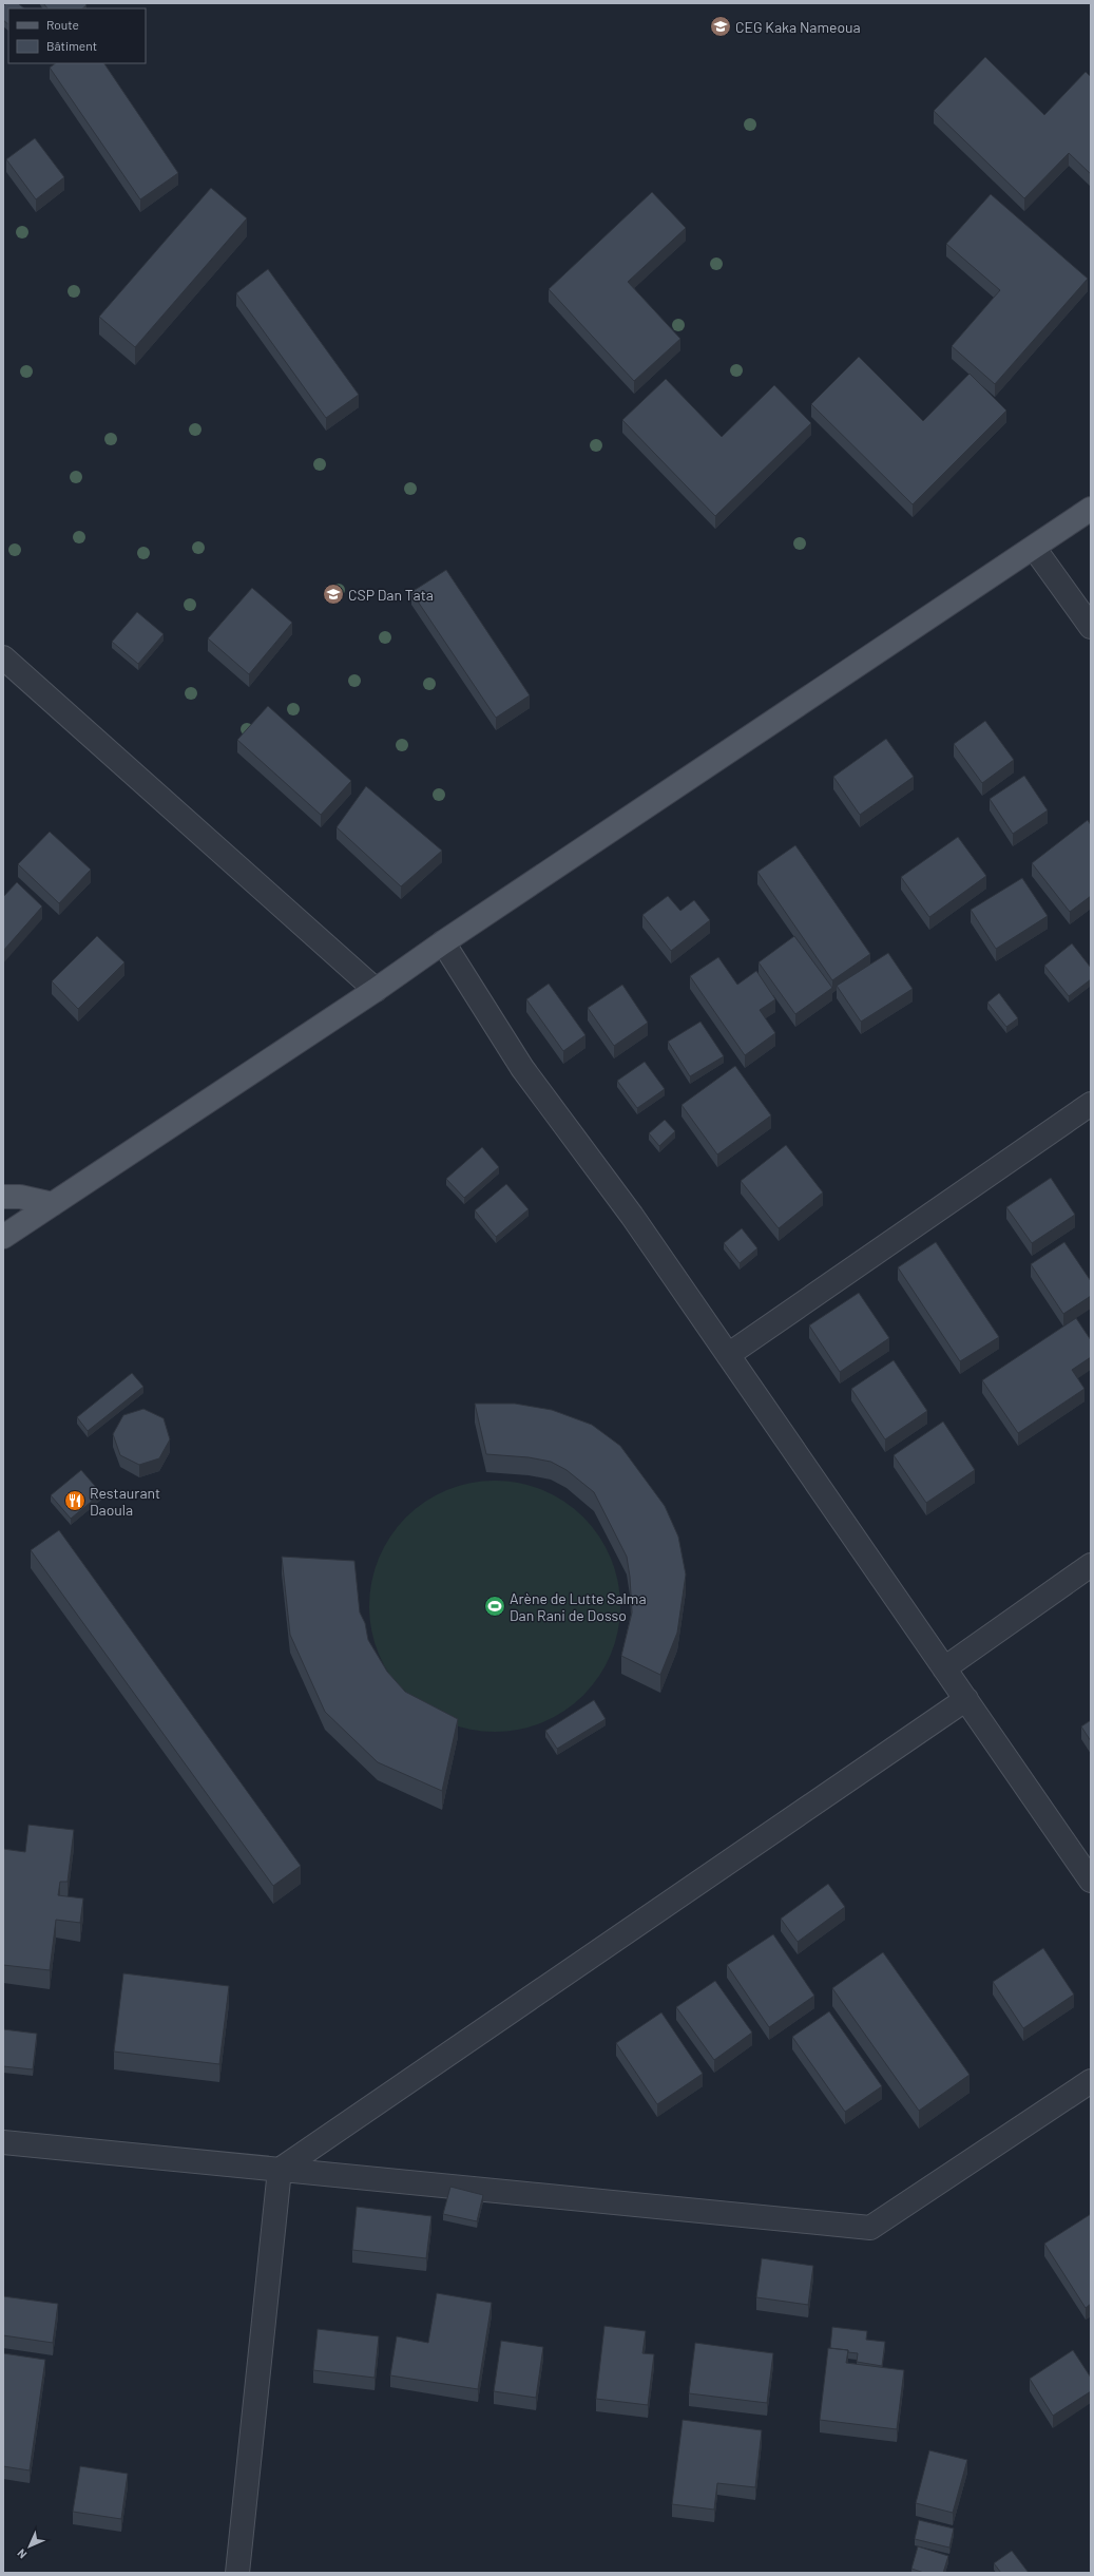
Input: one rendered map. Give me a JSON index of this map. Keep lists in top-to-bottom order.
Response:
{
  "places": {
    "school or university": ["CEG Kaka Nameoua", "CSP Dan Tata"],
    "restaurant": ["Restaurant Daoula"],
    "sports": ["Arène de Lutte Salma Dan Rani de Dosso"]
  },
  "legend": ["Route", "Bâtiment"],
  "north": "bottom left"
}
